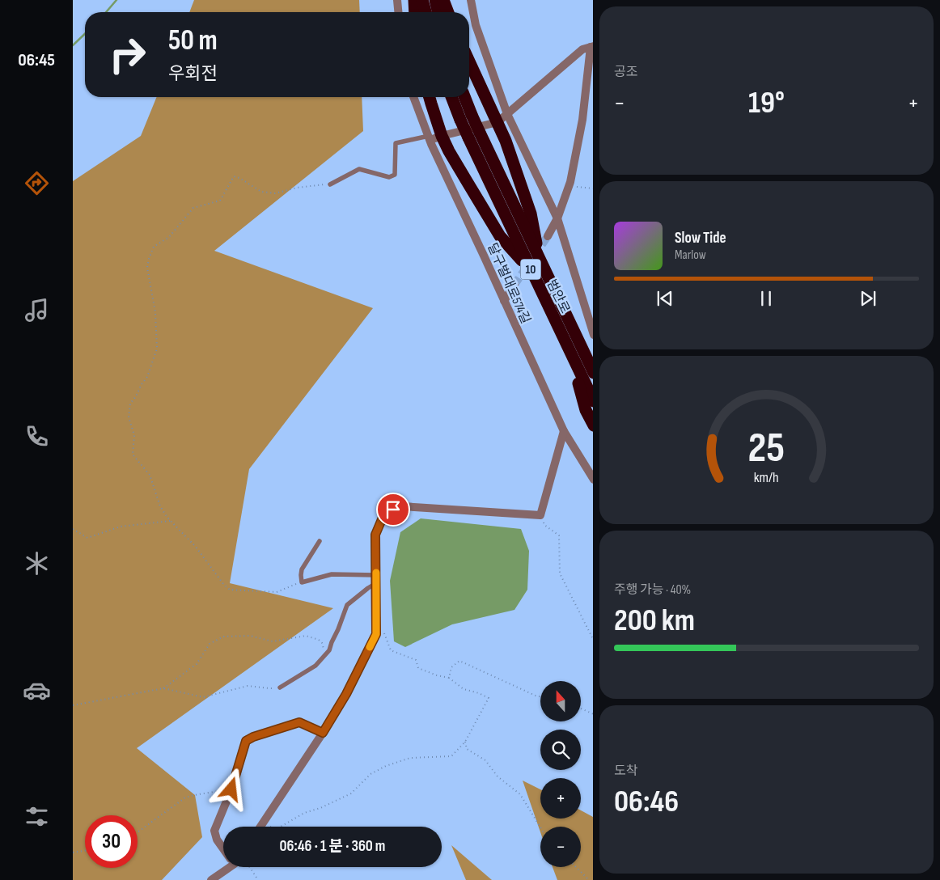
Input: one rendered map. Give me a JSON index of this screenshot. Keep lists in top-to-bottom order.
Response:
{
  "streets": {
    "highway": ["10", "범안로"],
    "street": ["달구벌대로574길"]
  },
  "crossings": [
    ["10", "범안로"]
  ],
  "north": "top",
  "page": {
    "tabs": "06:45",
    "tile": [
      "공조",
      ["주행 가능 · 40%", "200 km"],
      ["도착", "06:46"]
    ],
    "turn": ["50 m", "우회전"],
    "heat": ["−", "19°", "+"],
    "song": ["Slow Tide", "Marlow"],
    "map_buttons": ["+", "−"],
    "limit": "30",
    "trip": "06:46 · 1 분 · 360 m",
    "gauge": ["25", "km/h"]
  }
}
